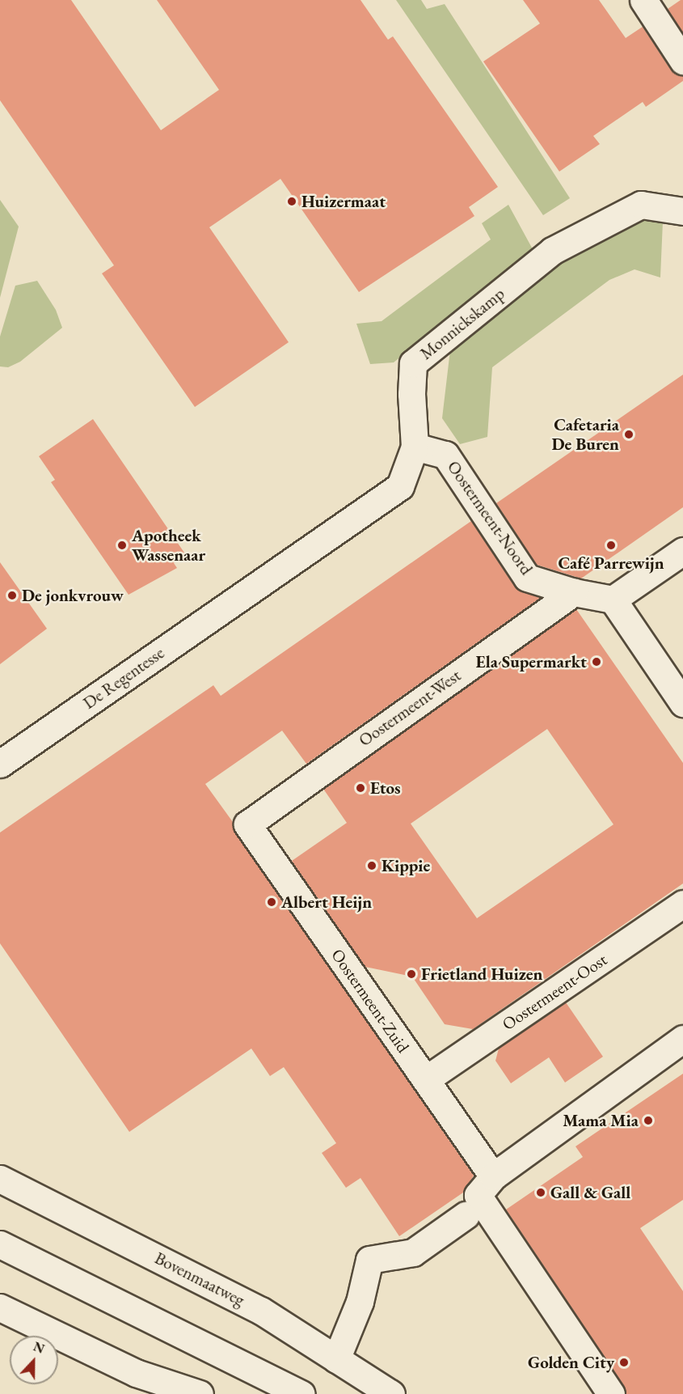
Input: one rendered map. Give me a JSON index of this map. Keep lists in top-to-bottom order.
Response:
{
  "streets": {
    "street": [
      "Monnickskamp",
      "Oostermeent-Noord",
      "De Regentesse",
      "Oostermeent-West",
      "Oostermeent-Oost",
      "Oostermeent-Zuid",
      "Bovenmaatweg"
    ]
  },
  "crossings": [
    ["Monnickskamp", "Oostermeent-Noord"],
    ["Monnickskamp", "De Regentesse"],
    ["Oostermeent-Noord", "Oostermeent-West"],
    ["Oostermeent-West", "Oostermeent-Zuid"],
    ["Oostermeent-Oost", "Oostermeent-Zuid"]
  ],
  "places": [
    "Huizermaat",
    "Cafetaria De Buren",
    "Apotheek Wassenaar",
    "Café Parrewijn",
    "De jonkvrouw",
    "Ela Supermarkt",
    "Etos",
    "Kippie",
    "Albert Heijn",
    "Frietland Huizen",
    "Mama Mia",
    "Gall & Gall",
    "Golden City"
  ],
  "north": "top"
}
